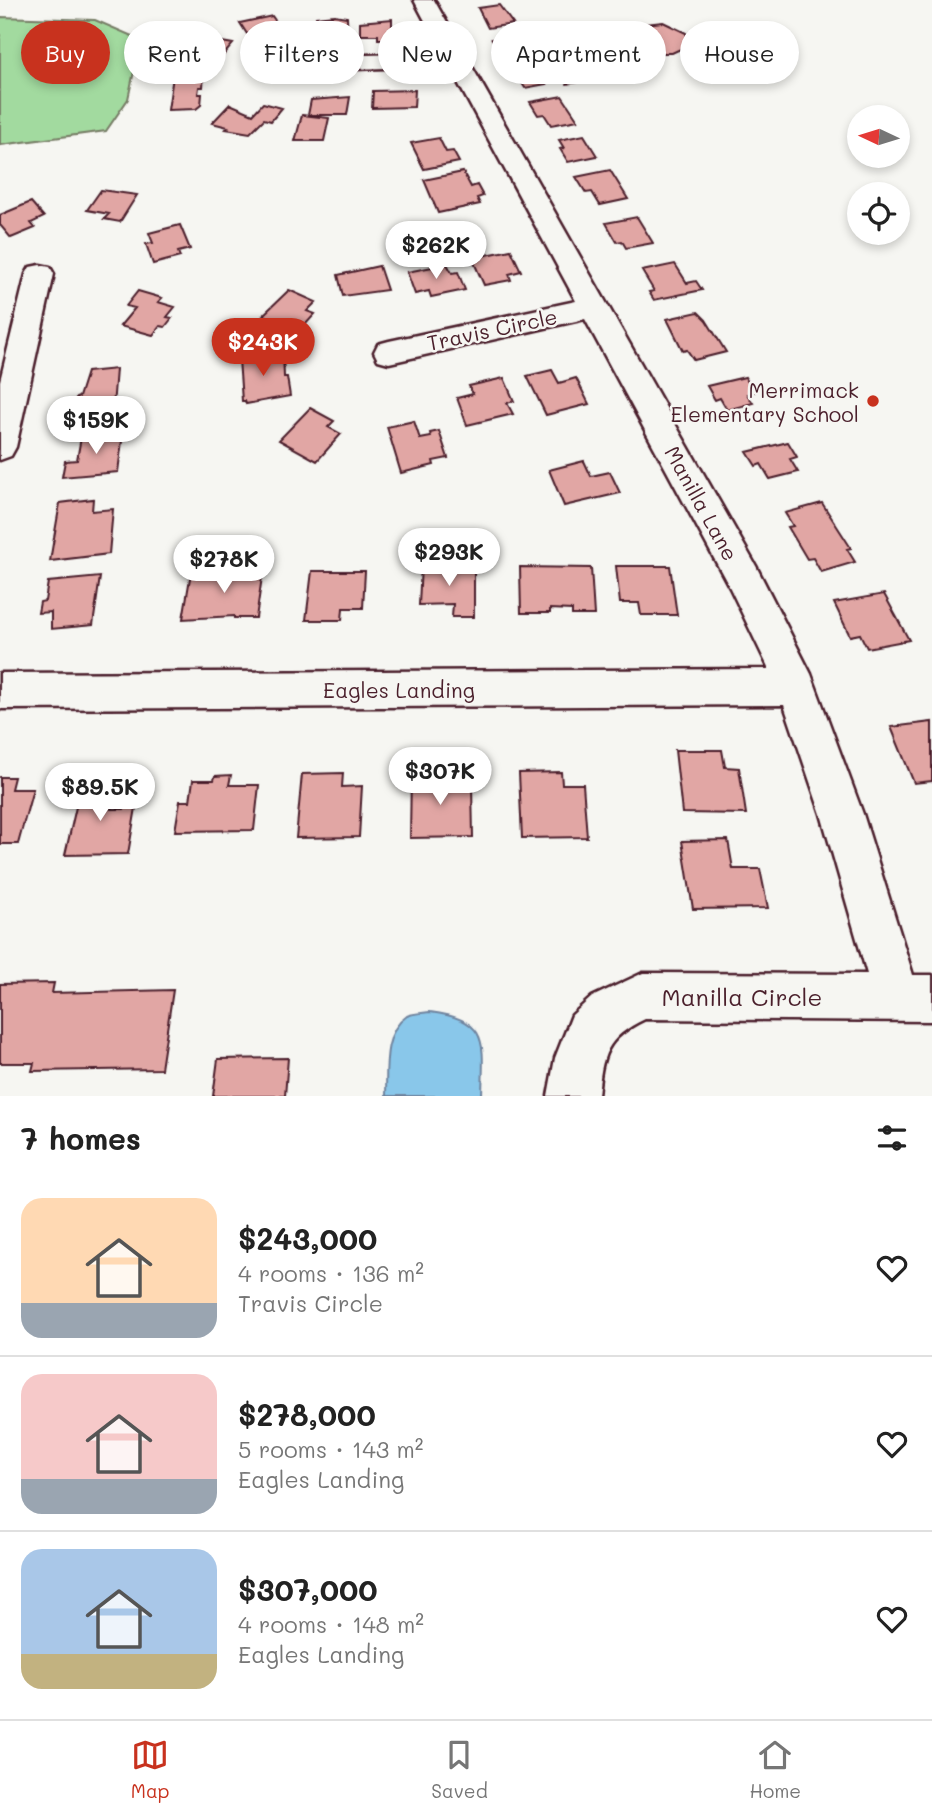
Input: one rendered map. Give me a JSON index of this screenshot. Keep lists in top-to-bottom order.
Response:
{
  "streets": {
    "street": [
      "Travis Circle",
      "Manilla Lane",
      "Eagles Landing",
      "Manilla Circle"
    ]
  },
  "crossings": [
    ["Travis Circle", "Manilla Lane"],
    ["Manilla Lane", "Eagles Landing"],
    ["Manilla Lane", "Manilla Circle"]
  ],
  "places": ["Merrimack Elementary School"],
  "north": "left",
  "page": {
    "chip": [
      "Buy",
      "Rent",
      "Filters",
      "New",
      "Apartment",
      "House"
    ],
    "price": [
      "$262K",
      "$243K",
      "$159K",
      "$293K",
      "$278K",
      "$307K",
      "$89.5K"
    ],
    "heading": "7 homes",
    "list": [
      {
        "name": "$243,000",
        "note": "4 rooms · 136 m² · Travis Circle"
      },
      {
        "name": "$278,000",
        "note": "5 rooms · 143 m² · Eagles Landing"
      },
      {
        "name": "$307,000",
        "note": "4 rooms · 148 m² · Eagles Landing"
      }
    ],
    "tabs": ["Map", "Saved", "Home"]
  }
}
